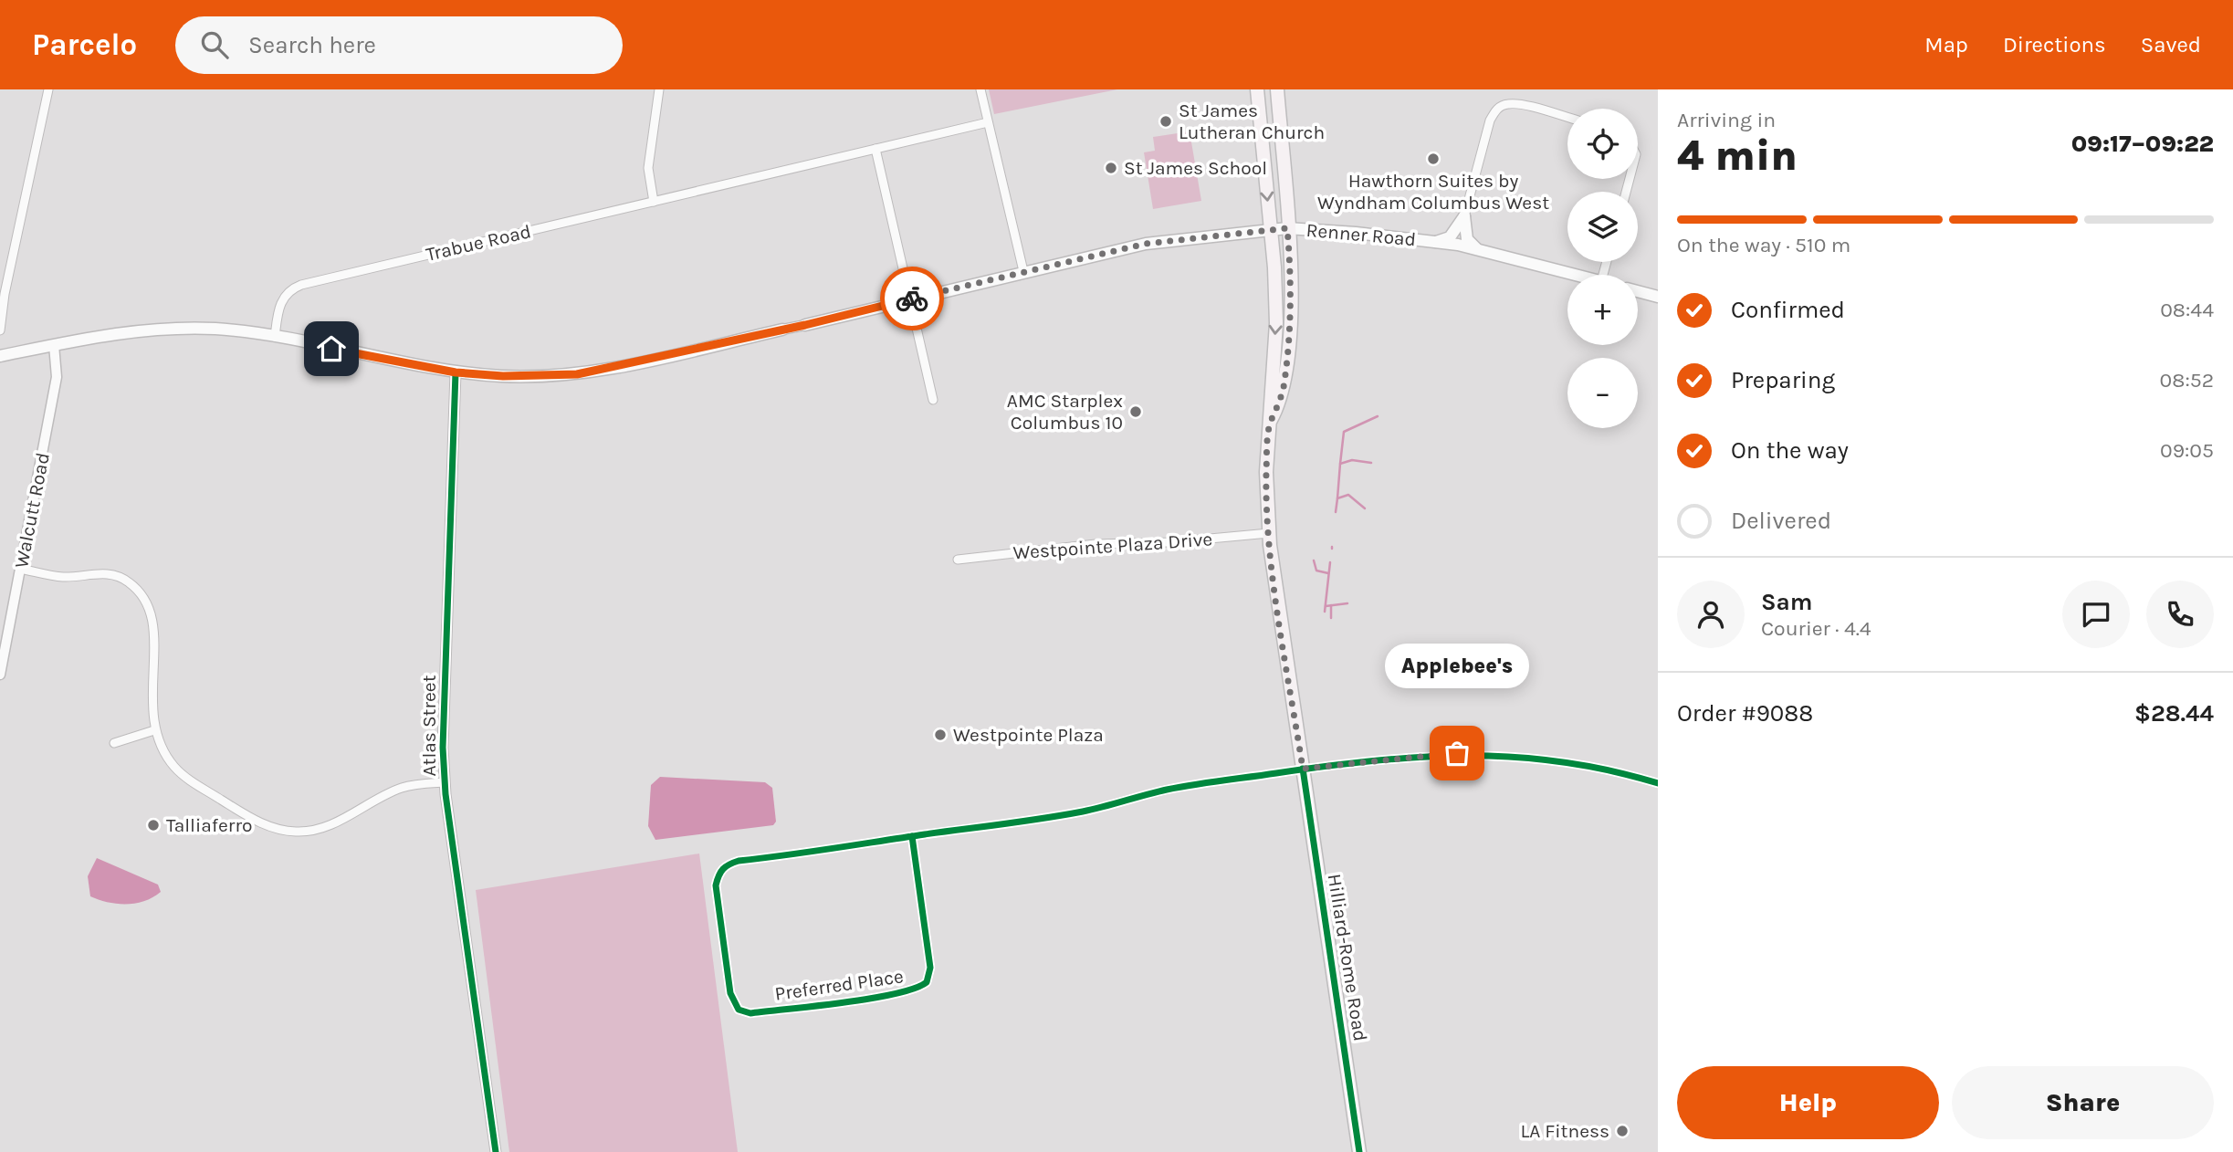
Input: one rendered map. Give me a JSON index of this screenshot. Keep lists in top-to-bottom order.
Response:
{
  "streets": {
    "main road": ["Renner Road", "Hilliard-Rome Road"],
    "street": [
      "Trabue Road",
      "Walcutt Road",
      "Westpointe Plaza Drive",
      "Atlas Street",
      "Preferred Place"
    ]
  },
  "crossings": [
    ["Renner Road", "Trabue Road"],
    ["Renner Road", "Atlas Street"],
    ["Renner Road", "Hilliard-Rome Road"],
    ["Westpointe Plaza Drive", "Hilliard-Rome Road"]
  ],
  "places": [
    "St James Lutheran Church",
    "Hawthorn Suites by Wyndham Columbus West",
    "St James School",
    "AMC Starplex Columbus 10",
    "Westpointe Plaza",
    "Applebee's",
    "Talliaferro",
    "LA Fitness"
  ],
  "page": {
    "header": "Parcelo",
    "search": "Search here",
    "nav": ["Map", "Directions", "Saved"],
    "heading": ["4 min", "Arriving in", "09:17–09:22"],
    "panel": [
      "Sam",
      "Courier · 4.4",
      "Order #9088",
      "$28.44"
    ],
    "map_buttons": ["+", "−"],
    "bar": "On the way · 510 m",
    "list": [
      ["Confirmed", "08:44"],
      ["Preparing", "08:52"],
      ["On the way", "09:05"],
      "Delivered"
    ],
    "bubble": "Applebee's",
    "buttons": ["Help", "Share"]
  }
}
